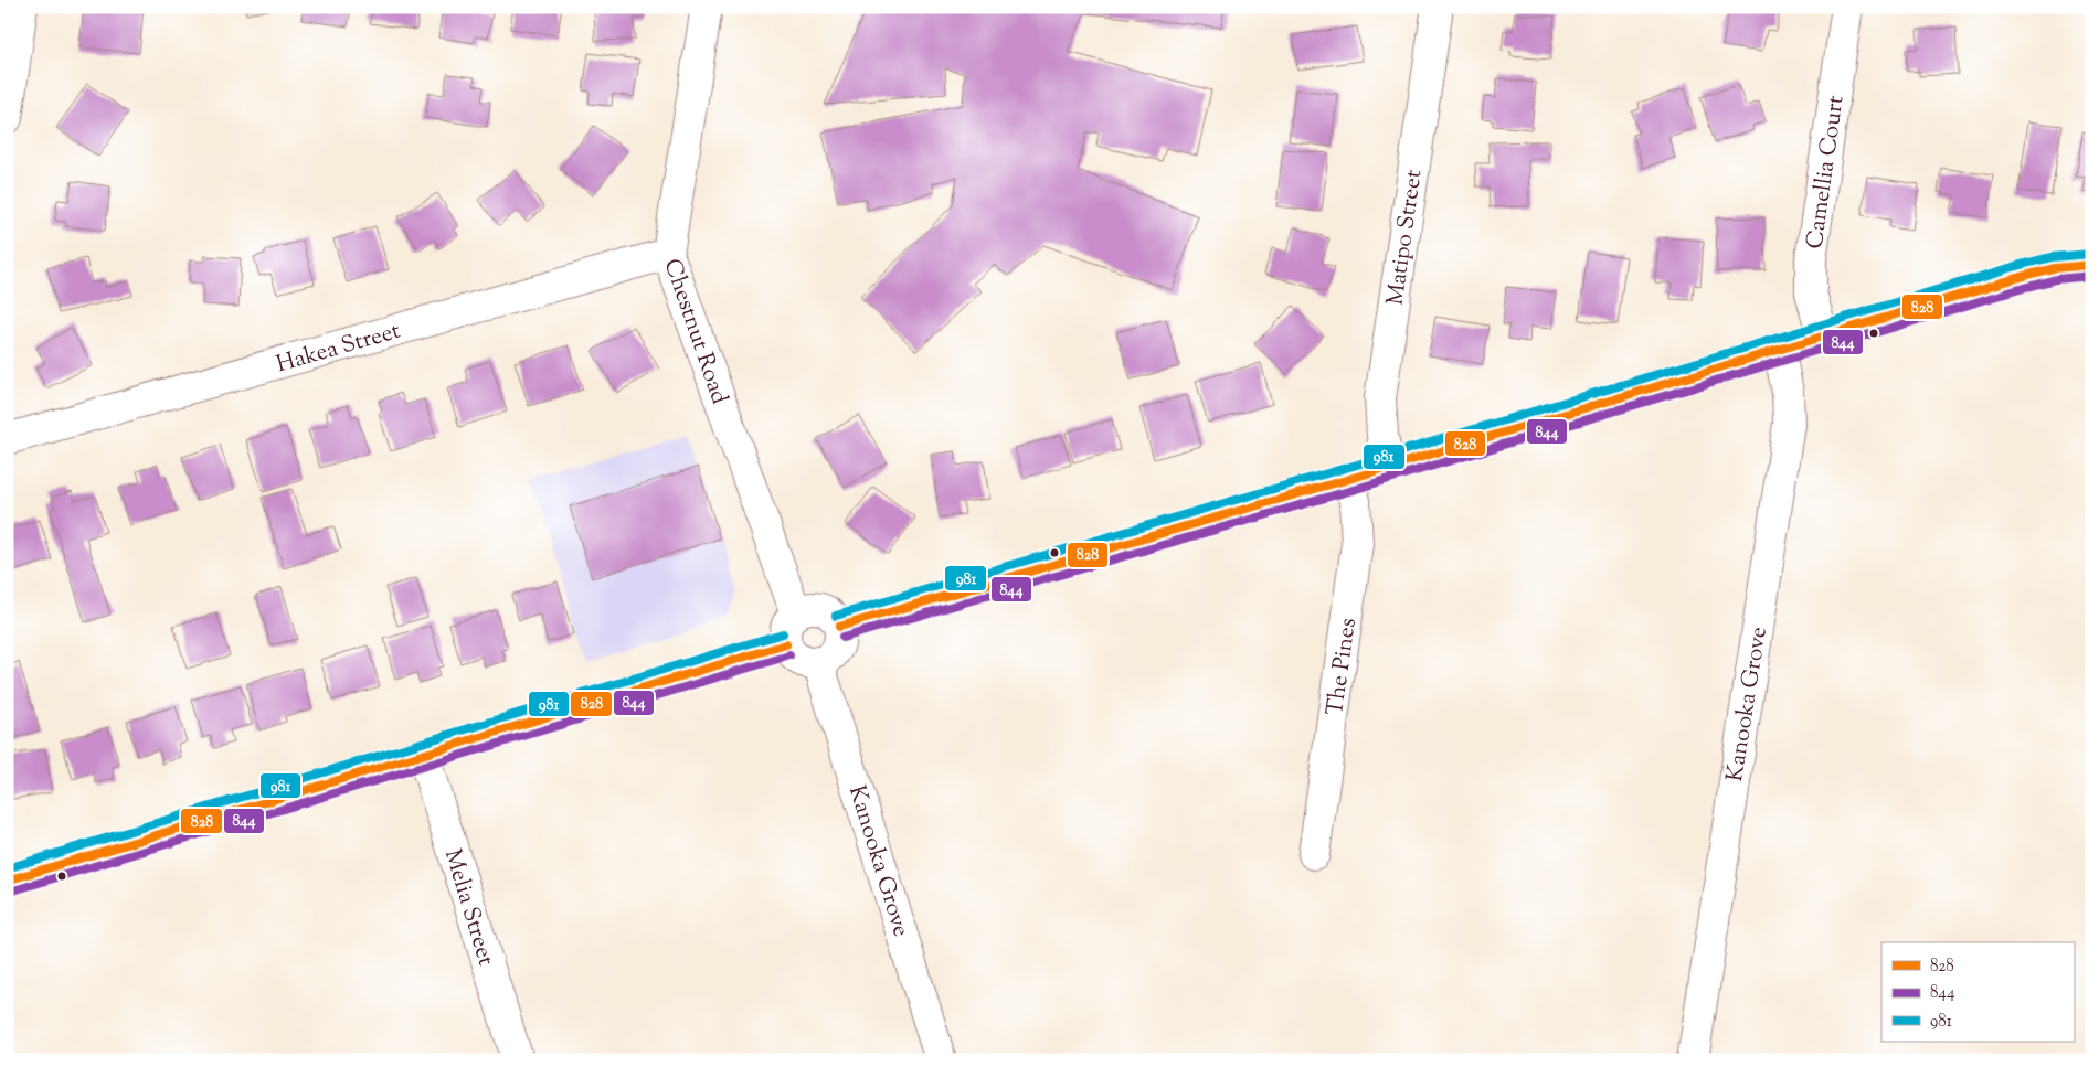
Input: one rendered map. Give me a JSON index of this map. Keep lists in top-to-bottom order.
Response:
{
  "streets": {
    "street": [
      "Camellia Court",
      "Matipo Street",
      "Chestnut Road",
      "Hakea Street",
      "The Pines",
      "Kanooka Grove",
      "Melia Street"
    ]
  },
  "crossings": [
    ["Chestnut Road", "Hakea Street"],
    ["Chestnut Road", "Kanooka Grove"]
  ],
  "lines": ["transit line 981", "transit line 828", "transit line 844"],
  "legend": ["828", "844", "981"]
}
